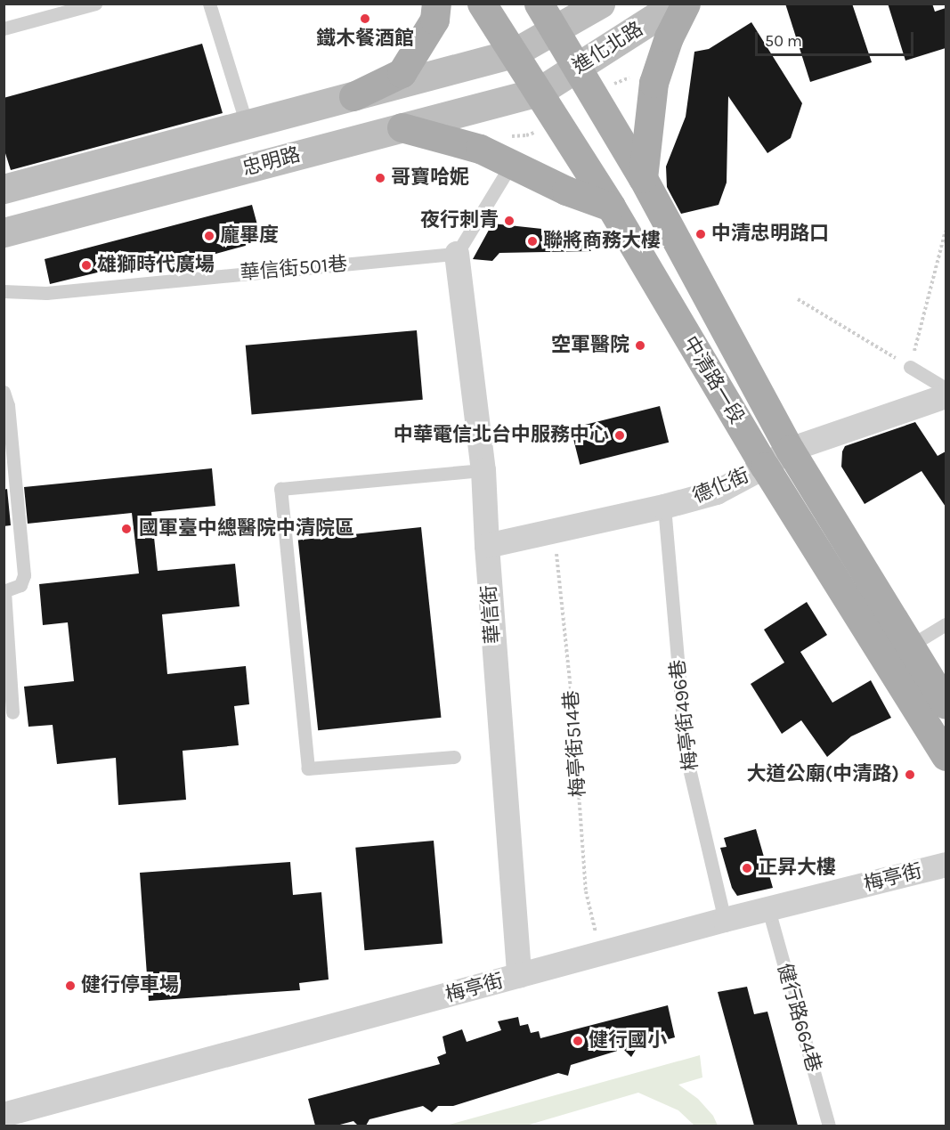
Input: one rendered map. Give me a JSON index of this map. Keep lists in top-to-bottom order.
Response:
{
  "streets": {
    "main road": ["進化北路", "忠明路", "中清路一段"],
    "street": ["德化街", "華信街", "梅亭街"],
    "lane": ["華信街501巷", "梅亭街496巷", "健行路664巷"],
    "path": ["梅亭街514巷"]
  },
  "crossings": [
    ["進化北路", "忠明路"],
    ["進化北路", "中清路一段"],
    ["忠明路", "中清路一段"],
    ["華信街501巷", "華信街"],
    ["中清路一段", "德化街"],
    ["德化街", "華信街"],
    ["德化街", "梅亭街496巷"],
    ["德化街", "梅亭街514巷"],
    ["華信街", "梅亭街"],
    ["梅亭街496巷", "梅亭街"],
    ["梅亭街514巷", "梅亭街"],
    ["梅亭街", "健行路664巷"]
  ],
  "places": [
    "鐵木餐酒館",
    "哥寶哈妮",
    "夜行刺青",
    "中清忠明路口",
    "龐畢度",
    "聯將商務大樓",
    "雄獅時代廣場",
    "空軍醫院",
    "中華電信北台中服務中心",
    "國軍臺中總醫院中清院區",
    "大道公廟(中清路)",
    "正昇大樓",
    "健行停車場",
    "健行國小"
  ],
  "scale_bar": "50 m"
}
